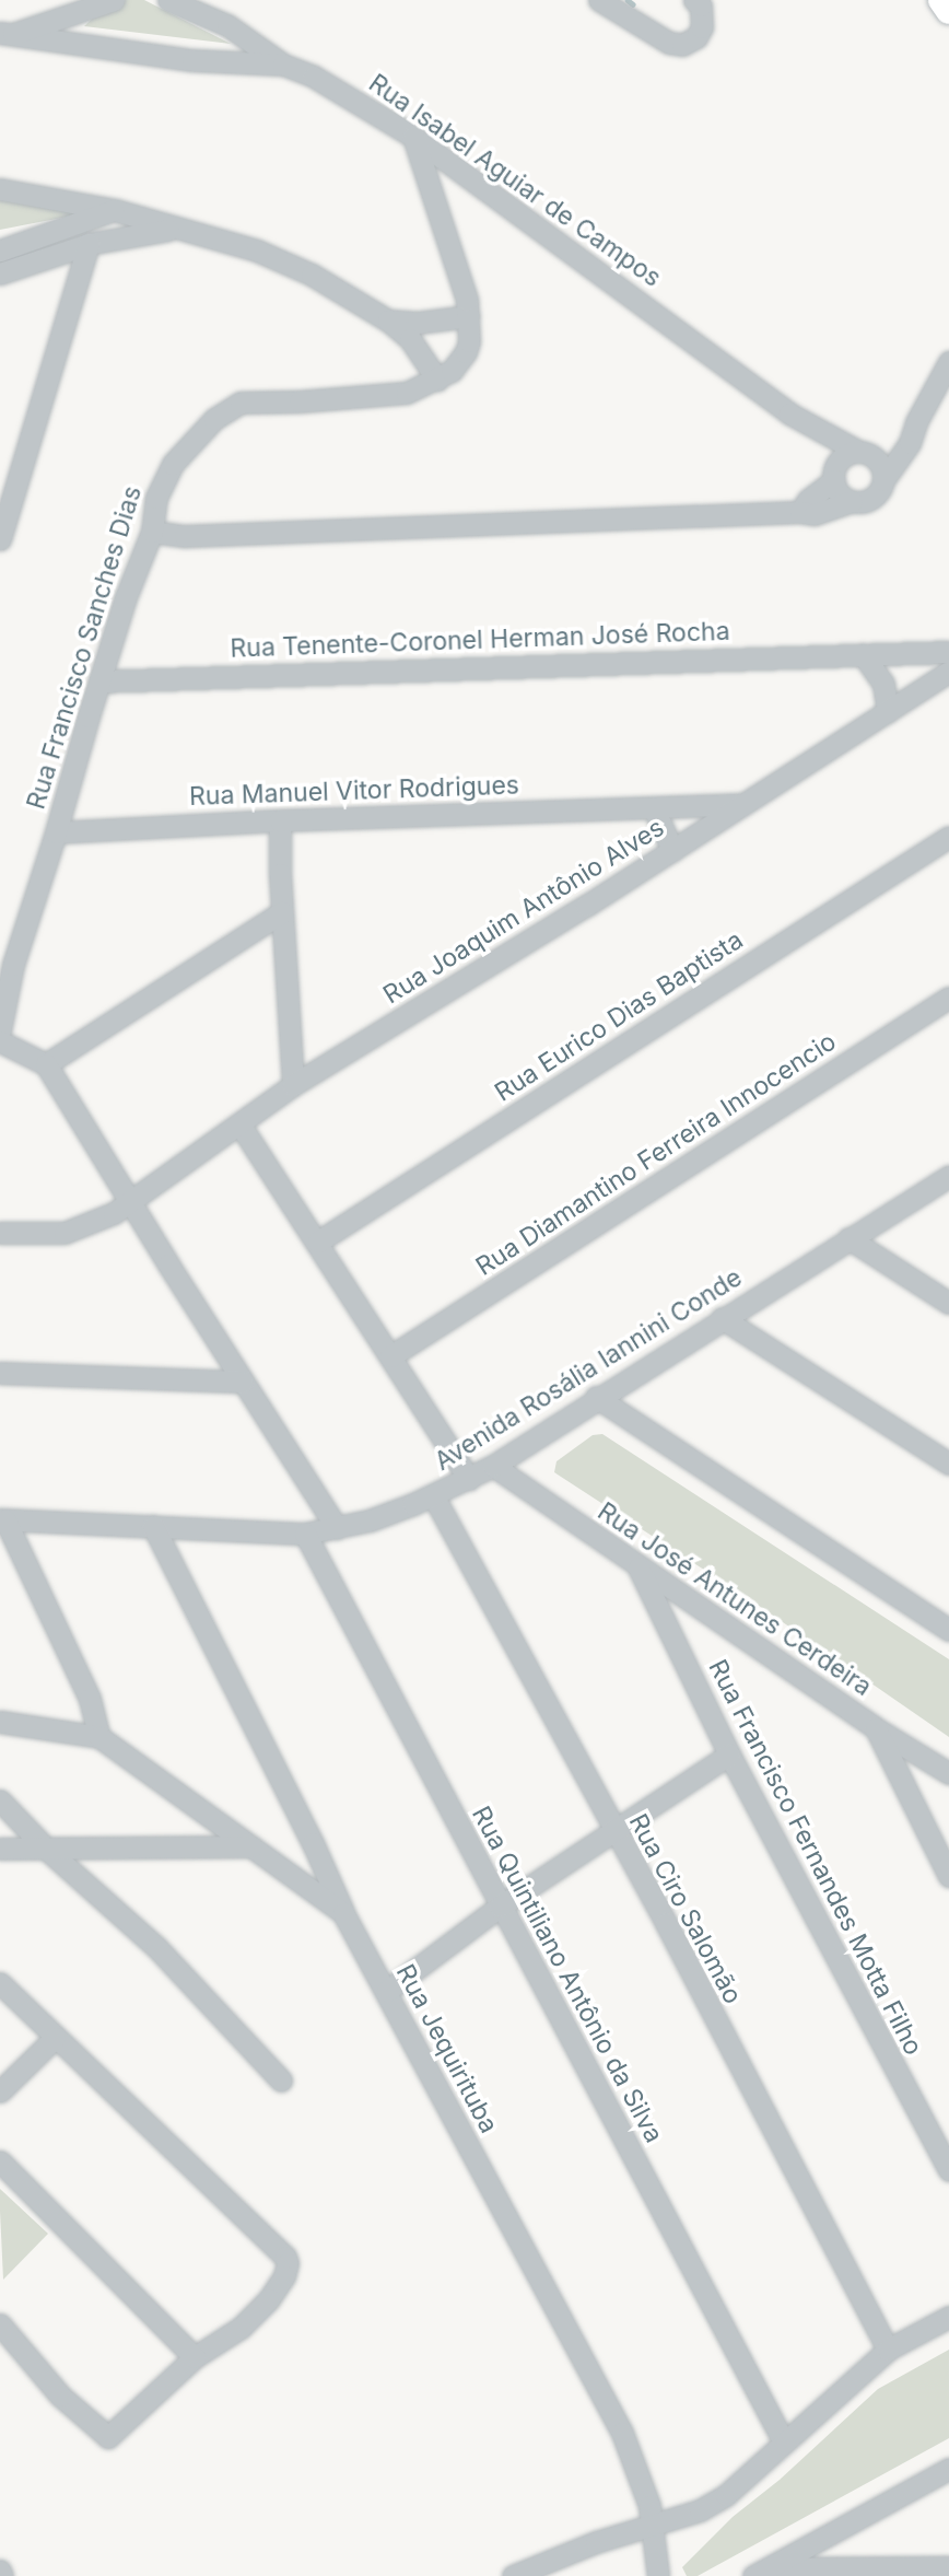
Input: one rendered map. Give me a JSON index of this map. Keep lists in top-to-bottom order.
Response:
{
  "streets": {
    "street": [
      "Rua Isabel Aguiar de Campos",
      "Rua Tenente-Coronel Herman José Rocha",
      "Rua Francisco Sanches Dias",
      "Rua Manuel Vitor Rodrigues",
      "Rua Joaquim Antônio Alves",
      "Rua Eurico Dias Baptista",
      "Rua Diamantino Ferreira Innocencio",
      "Avenida Rosália Iannini Conde",
      "Rua José Antunes Cerdeira",
      "Rua Francisco Fernandes Motta Filho",
      "Rua Ciro Salomão",
      "Rua Quintiliano Antônio da Silva",
      "Rua Jequirituba"
    ]
  },
  "crossings": [
    ["Rua Isabel Aguiar de Campos", "Rua Francisco Sanches Dias"],
    ["Rua Tenente-Coronel Herman José Rocha", "Rua Francisco Sanches Dias"],
    ["Rua Francisco Sanches Dias", "Rua Manuel Vitor Rodrigues"],
    ["Rua Manuel Vitor Rodrigues", "Rua Joaquim Antônio Alves"],
    ["Avenida Rosália Iannini Conde", "Rua José Antunes Cerdeira"],
    ["Avenida Rosália Iannini Conde", "Rua Ciro Salomão"],
    ["Avenida Rosália Iannini Conde", "Rua Quintiliano Antônio da Silva"],
    ["Rua José Antunes Cerdeira", "Rua Francisco Fernandes Motta Filho"]
  ]
}
